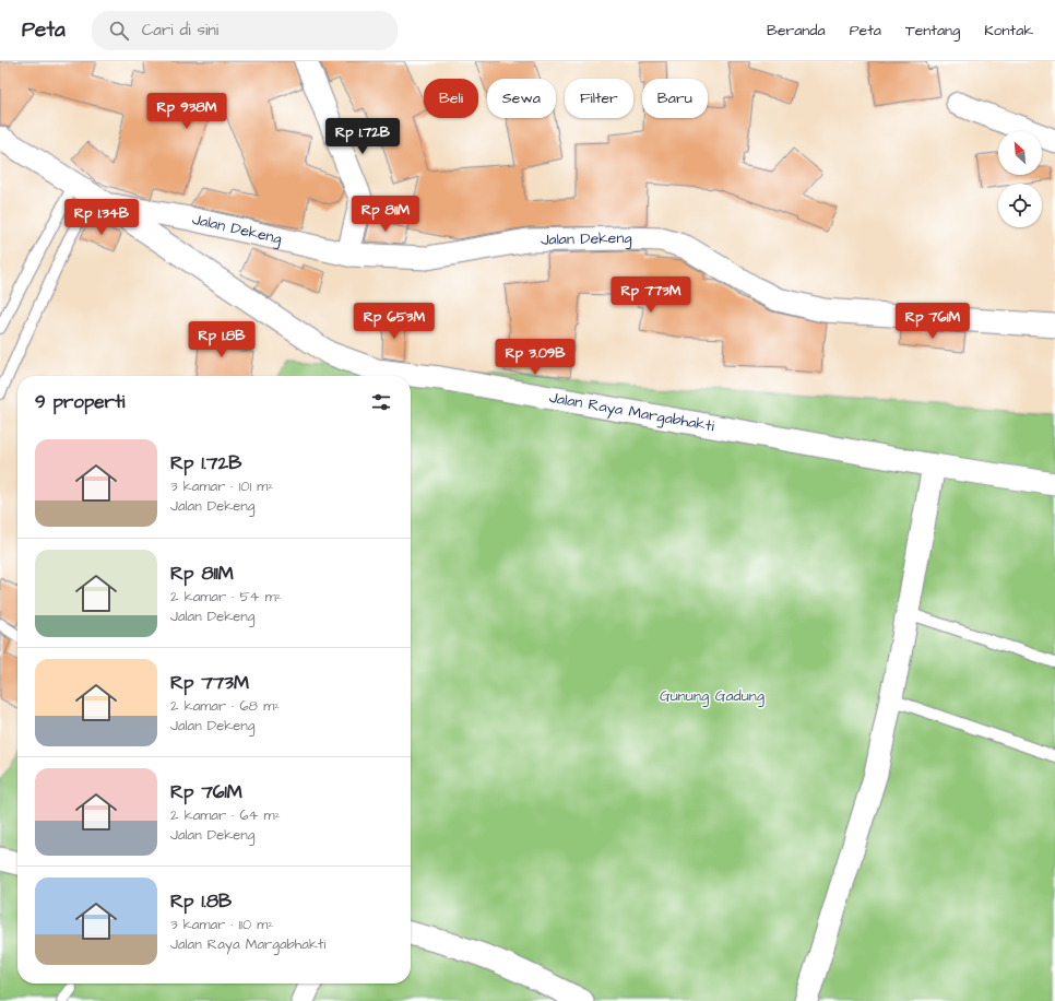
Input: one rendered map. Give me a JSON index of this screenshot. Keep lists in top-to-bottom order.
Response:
{
  "streets": {
    "street": ["Jalan Dekeng", "Jalan Raya Margabhakti"]
  },
  "crossings": [
    ["Jalan Dekeng", "Jalan Raya Margabhakti"]
  ],
  "parks": ["Gunung Gadung"],
  "north": "top left",
  "page": {
    "header": "Peta",
    "search": "Cari di sini",
    "nav": [
      "Beranda",
      "Peta",
      "Tentang",
      "Kontak"
    ],
    "chip": [
      "Beli",
      "Sewa",
      "Filter",
      "Baru"
    ],
    "price": [
      "Rp 938M",
      "Rp 1.72B",
      "Rp 811M",
      "Rp 1.34B",
      "Rp 773M",
      "Rp 653M",
      "Rp 761M",
      "Rp 1.8B",
      "Rp 3.09B"
    ],
    "heading": "9 properti",
    "list": [
      {
        "name": "Rp 1.72B",
        "note": "3 kamar · 101 m² · Jalan Dekeng"
      },
      {
        "name": "Rp 811M",
        "note": "2 kamar · 54 m² · Jalan Dekeng"
      },
      {
        "name": "Rp 773M",
        "note": "2 kamar · 68 m² · Jalan Dekeng"
      },
      {
        "name": "Rp 761M",
        "note": "2 kamar · 64 m² · Jalan Dekeng"
      },
      {
        "name": "Rp 1.8B",
        "note": "3 kamar · 110 m² · Jalan Raya Margabhakti"
      }
    ]
  }
}
